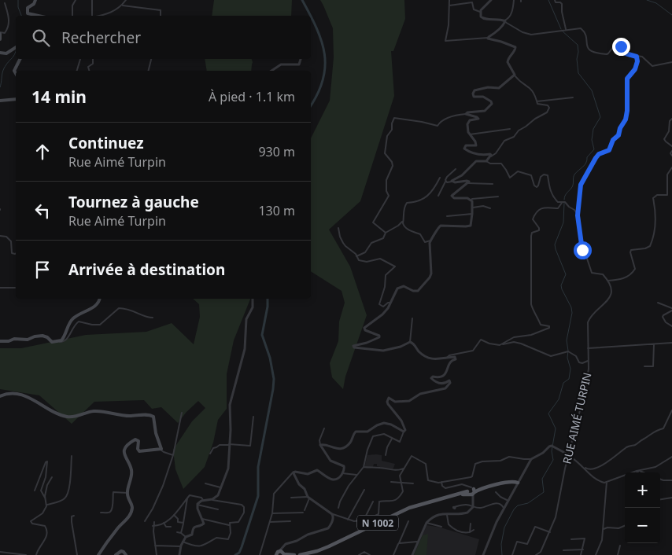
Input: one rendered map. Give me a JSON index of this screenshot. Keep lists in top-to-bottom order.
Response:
{
  "streets": {
    "main road": ["N 1002"],
    "street": ["RUE AIMÉ TURPIN"]
  },
  "page": {
    "search": "Rechercher",
    "heading": ["14 min", "À pied · 1.1 km"],
    "list": [
      ["Continuez", "Rue Aimé Turpin", "930 m"],
      ["Tournez à gauche", "Rue Aimé Turpin", "130 m"],
      "Arrivée à destination"
    ],
    "map_buttons": ["+", "−"]
  }
}
